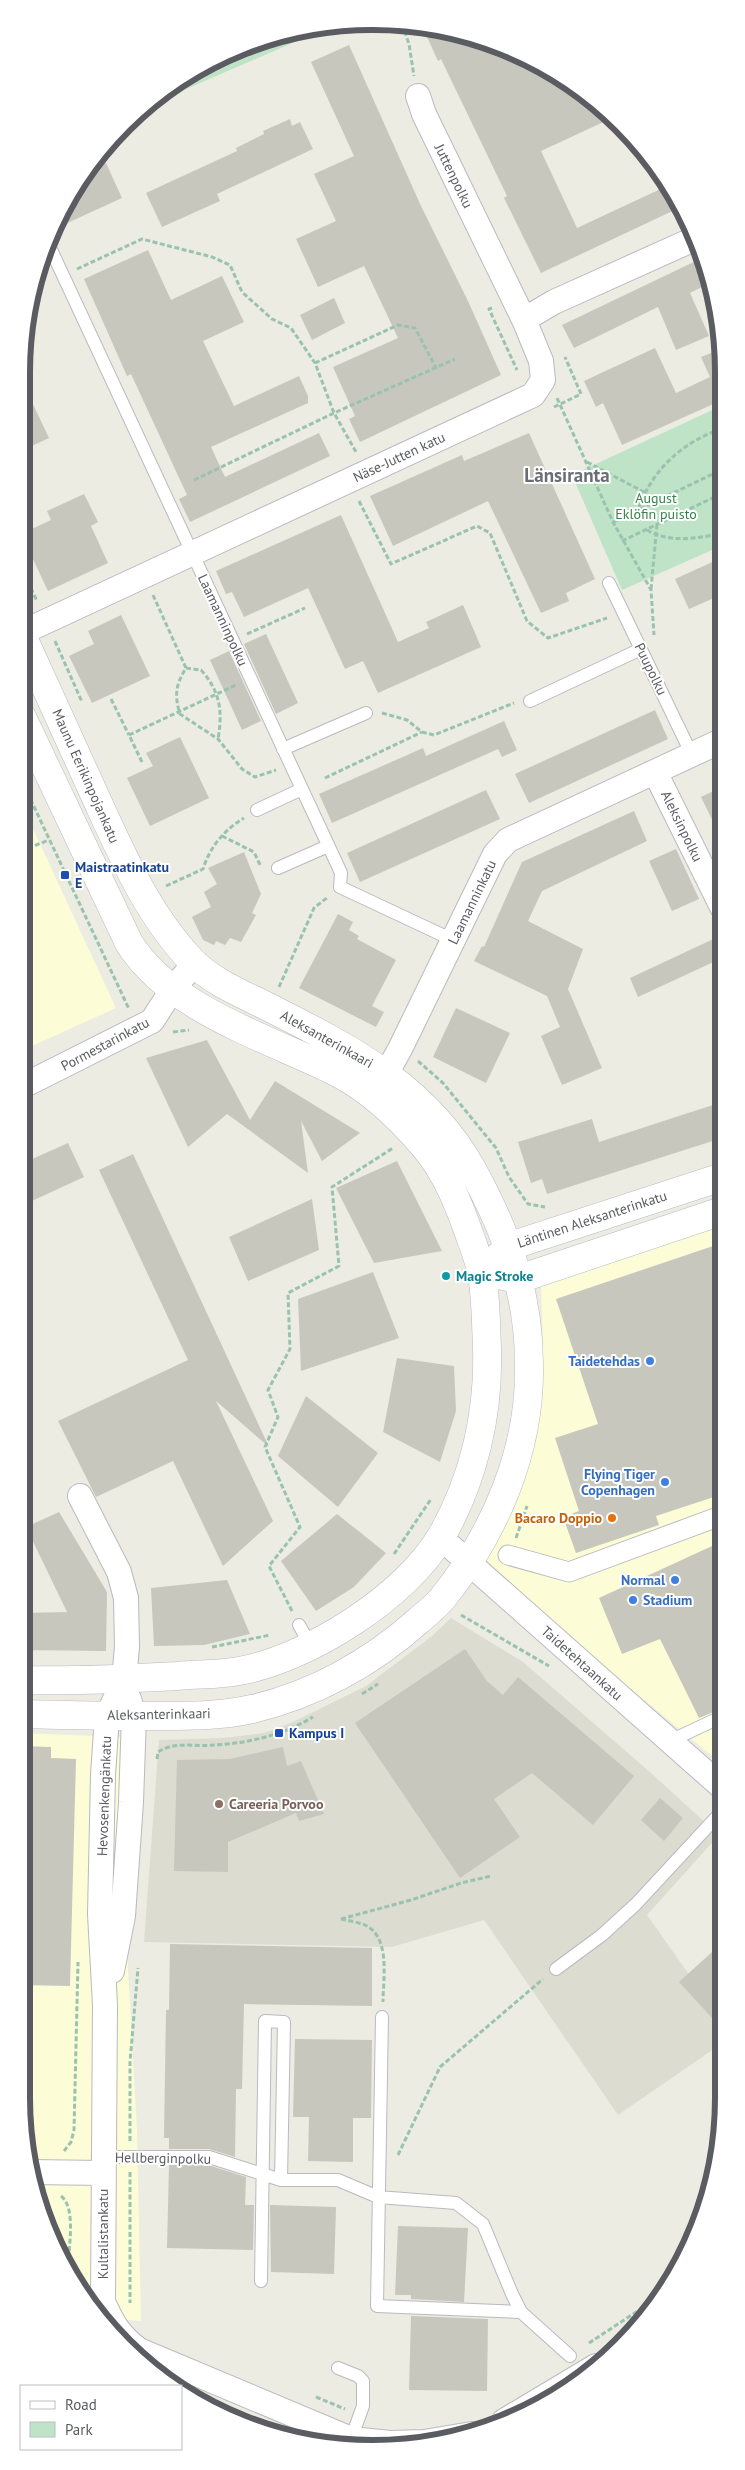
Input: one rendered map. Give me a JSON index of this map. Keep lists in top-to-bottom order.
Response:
{
  "streets": {
    "street": [
      "Juttenpolku",
      "Näse-Jutten katu",
      "Maunu Eerikinpojankatu",
      "Aleksinpolku",
      "Laamanninkatu",
      "Aleksanterinkaari",
      "Pormestarinkatu",
      "Läntinen Aleksanterinkatu",
      "Taidetehtaankatu",
      "Hevosenkengänkatu",
      "Kultalistankatu"
    ],
    "lane": ["Laamanninpolku", "Puupolku", "Hellberginpolku"]
  },
  "crossings": [
    ["Näse-Jutten katu", "Laamanninpolku"],
    ["Puupolku", "Laamanninkatu"],
    ["Maunu Eerikinpojankatu", "Aleksanterinkaari"],
    ["Maunu Eerikinpojankatu", "Pormestarinkatu"],
    ["Aleksinpolku", "Laamanninkatu"],
    ["Laamanninkatu", "Aleksanterinkaari"],
    ["Aleksanterinkaari", "Pormestarinkatu"],
    ["Aleksanterinkaari", "Läntinen Aleksanterinkatu"],
    ["Aleksanterinkaari", "Taidetehtaankatu"],
    ["Aleksanterinkaari", "Hevosenkengänkatu"],
    ["Hevosenkengänkatu", "Hellberginpolku"],
    ["Hevosenkengänkatu", "Kultalistankatu"],
    ["Hellberginpolku", "Kultalistankatu"]
  ],
  "districts": ["Länsiranta"],
  "parks": ["August Eklöfin puisto"],
  "places": {
    "transit": ["Maistraatinkatu E", "Kampus I"],
    "other": [
      "Magic Stroke",
      "Taidetehdas",
      "Flying Tiger Copenhagen",
      "Bacaro Doppio",
      "Normal",
      "Stadium",
      "Careeria Porvoo"
    ]
  },
  "legend": ["Road", "Park"]
}
